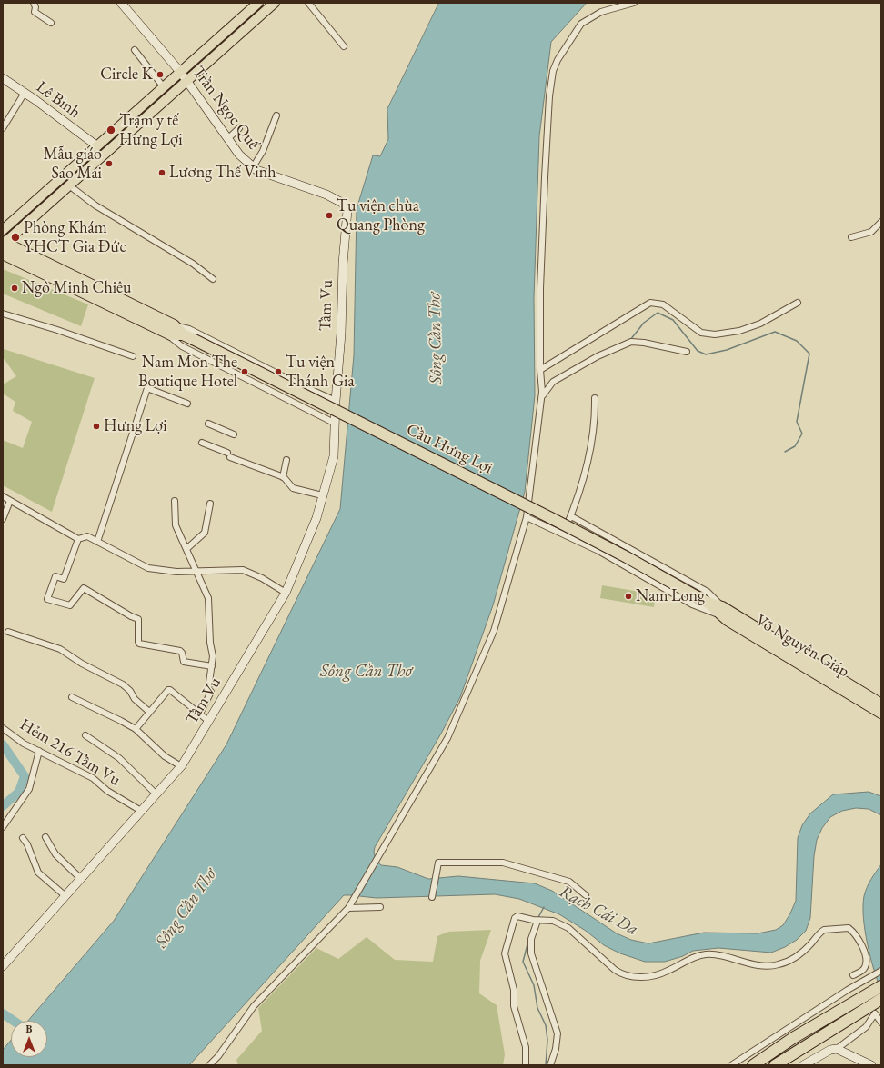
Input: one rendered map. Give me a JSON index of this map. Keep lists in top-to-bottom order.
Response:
{
  "streets": {
    "highway": ["Cầu Hưng Lợi", "Võ Nguyên Giáp"],
    "street": [
      "Lê Bình",
      "Trần Ngọc Quế",
      "Tầm Vu",
      "Hẻm 216 Tầm Vu"
    ]
  },
  "crossings": [
    ["Trần Ngọc Quế", "Tầm Vu"],
    ["Tầm Vu", "Hẻm 216 Tầm Vu"],
    ["Cầu Hưng Lợi", "Võ Nguyên Giáp"]
  ],
  "water": ["Sông Cần Thơ", "Rạch Cái Da"],
  "places": [
    "Circle K",
    "Trạm y tế Hưng Lợi",
    "Mẫu giáo Sao Mai",
    "Lương Thế Vinh",
    "Tu viện chùa Quang Phòng",
    "Phòng Khám YHCT Gia Đức",
    "Ngô Minh Chiêu",
    "Nam Mon The Boutique Hotel",
    "Tu viện Thánh Gia",
    "Hưng Lợi",
    "Nam Long"
  ],
  "north": "top"
}
